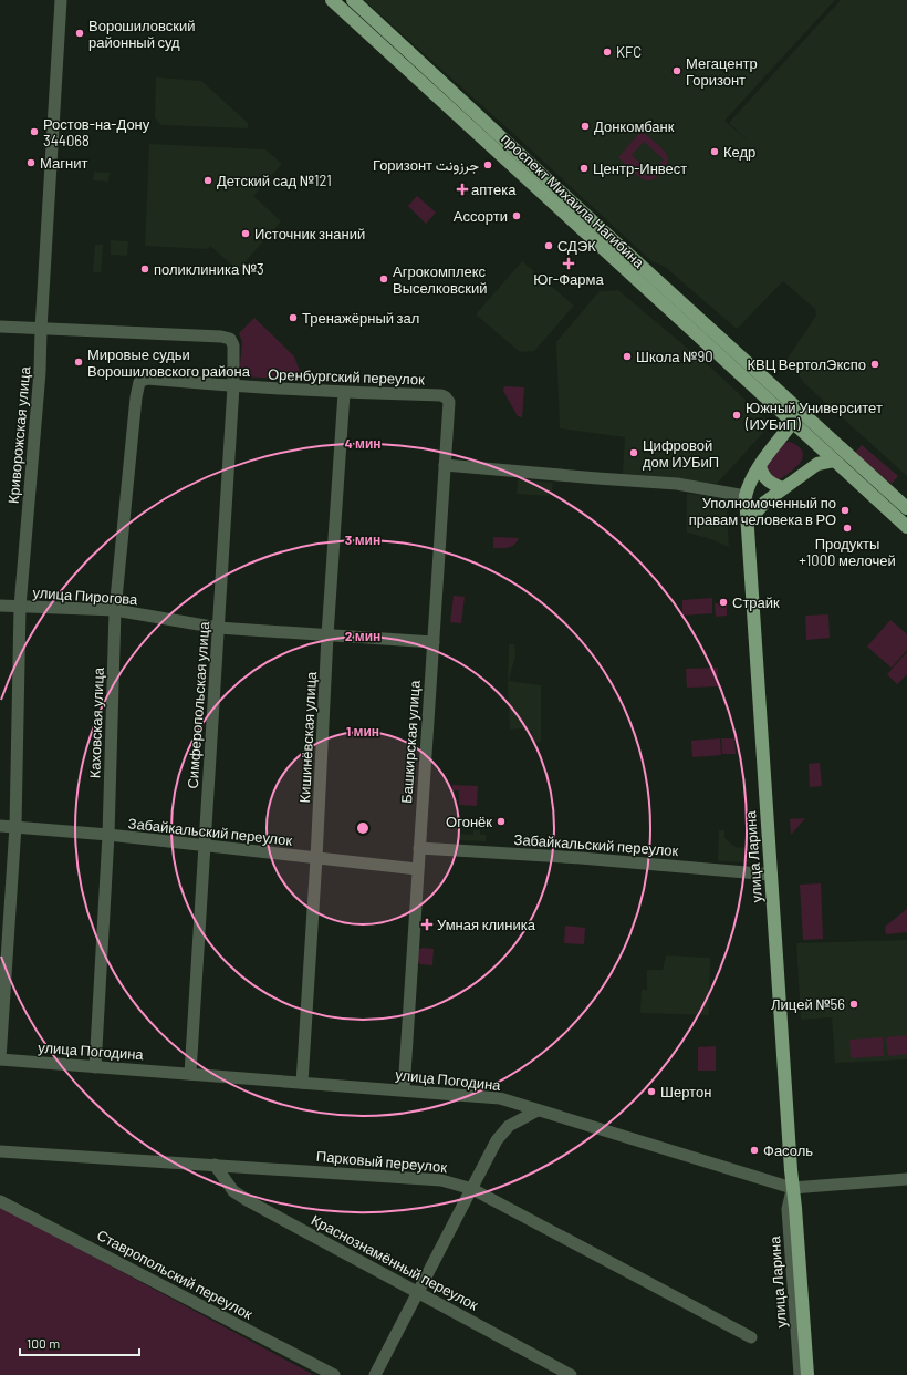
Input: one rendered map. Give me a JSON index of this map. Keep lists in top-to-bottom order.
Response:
{
  "streets": {
    "main road": ["проспект Михаила Нагибина", "улица Ларина"],
    "street": [
      "Оренбургский переулок",
      "Криворожская улица",
      "улица Пирогова",
      "Симферопольская улица",
      "Каховская улица",
      "Кишинёвская улица",
      "Башкирская улица",
      "Забайкальский переулок",
      "улица Погодина",
      "Парковый переулок",
      "Краснознамённый переулок",
      "Ставропольский переулок"
    ]
  },
  "crossings": [
    ["Оренбургский переулок", "Симферопольская улица"],
    ["Оренбургский переулок", "Каховская улица"],
    ["Оренбургский переулок", "Кишинёвская улица"],
    ["Оренбургский переулок", "Башкирская улица"],
    ["Криворожская улица", "улица Пирогова"],
    ["Криворожская улица", "Симферопольская улица"],
    ["Криворожская улица", "Забайкальский переулок"],
    ["Криворожская улица", "улица Погодина"],
    ["улица Пирогова", "Симферопольская улица"],
    ["улица Пирогова", "Каховская улица"],
    ["улица Пирогова", "Кишинёвская улица"],
    ["улица Пирогова", "Башкирская улица"],
    ["Симферопольская улица", "Забайкальский переулок"],
    ["Симферопольская улица", "улица Погодина"],
    ["Каховская улица", "Забайкальский переулок"],
    ["Каховская улица", "улица Погодина"],
    ["Кишинёвская улица", "Забайкальский переулок"],
    ["Кишинёвская улица", "улица Погодина"],
    ["Башкирская улица", "Забайкальский переулок"],
    ["Башкирская улица", "улица Погодина"],
    ["Забайкальский переулок", "улица Ларина"],
    ["улица Ларина", "улица Погодина"],
    ["Парковый переулок", "Краснознамённый переулок"]
  ],
  "places": {
    "other": [
      "Ворошиловский районный суд",
      "KFC",
      "Мегацентр Горизонт",
      "Донкомбанк",
      "Ростов-на-Дону 344068",
      "Кедр",
      "Магнит",
      "Горизонт جرزونت",
      "Центр-Инвест",
      "Детский сад №121",
      "Ассорти",
      "Источник знаний",
      "СДЭК",
      "поликлиника №3",
      "Агрокомплекс Выселковский",
      "Тренажёрный зал",
      "Школа №90",
      "Мировые судьи Ворошиловского района",
      "КВЦ ВертолЭкспо",
      "Южный Университет (ИУБиП)",
      "Цифровой дом ИУБиП",
      "Уполномоченный по правам человека в РО",
      "Продукты +1000 мелочей",
      "Страйк",
      "Огонёк",
      "Лицей №56",
      "Шертон",
      "Фасоль"
    ],
    "health": ["аптека", "Юг-Фарма", "Умная клиника"]
  },
  "scale_bar": "100 m",
  "rings": [
    "4 мин",
    "3 мин",
    "2 мин",
    "1 мин"
  ]
}
